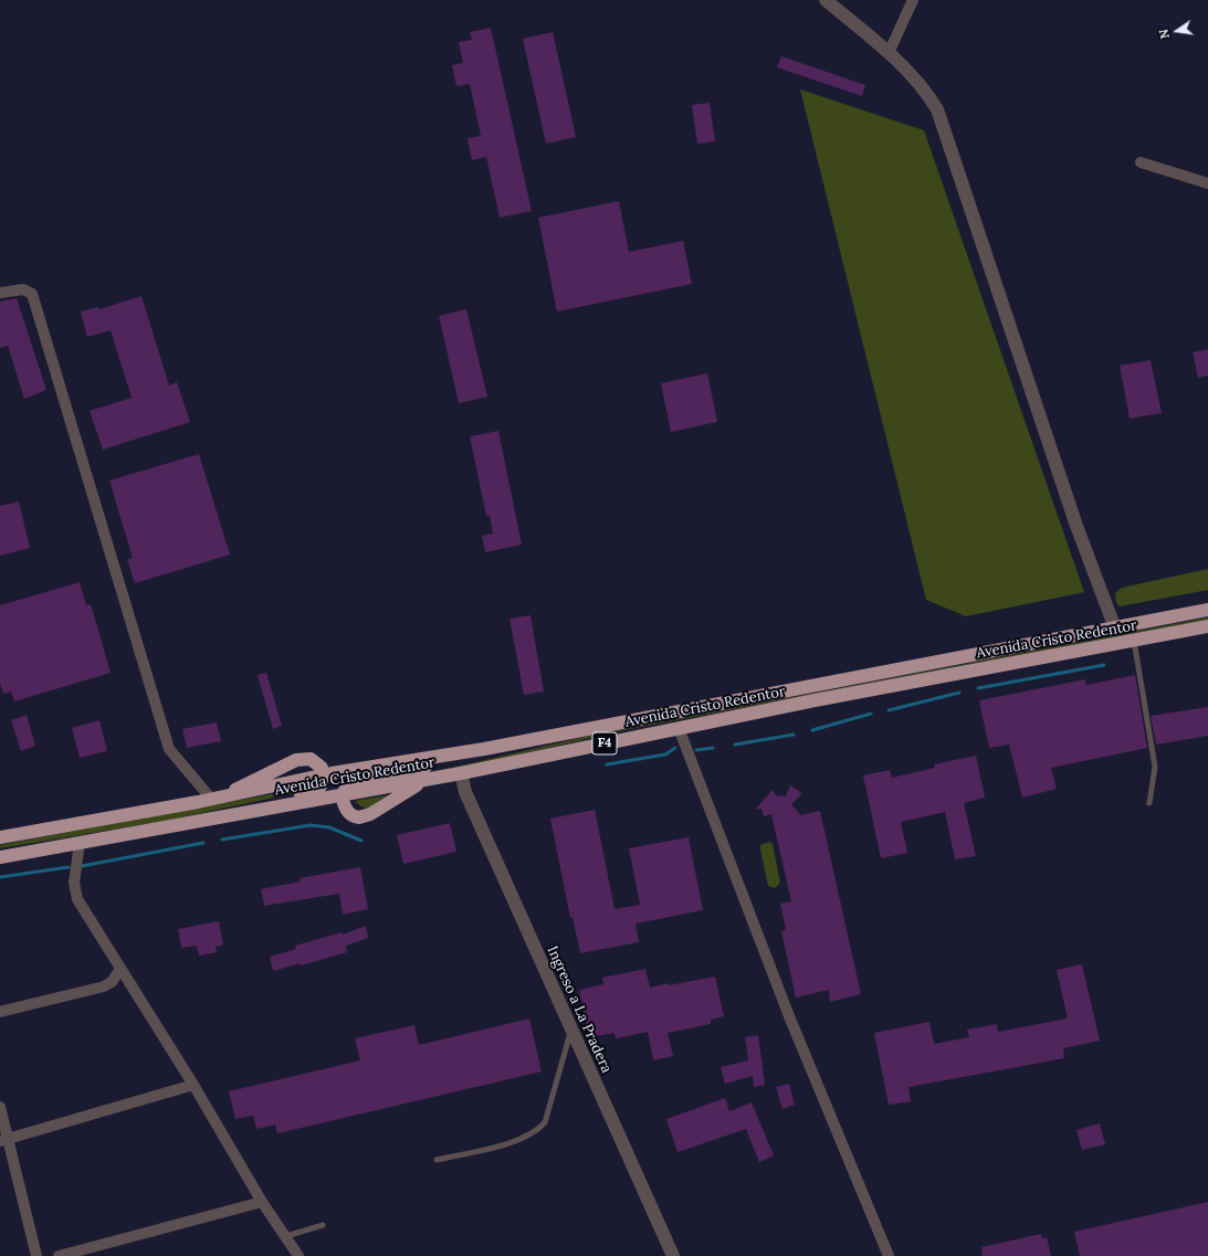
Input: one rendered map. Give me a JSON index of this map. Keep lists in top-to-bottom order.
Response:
{
  "streets": {
    "highway": ["Avenida Cristo Redentor", "F4"],
    "street": ["Ingreso a La Pradera"]
  },
  "crossings": [
    ["Avenida Cristo Redentor", "Ingreso a La Pradera"]
  ],
  "north": "left"
}
